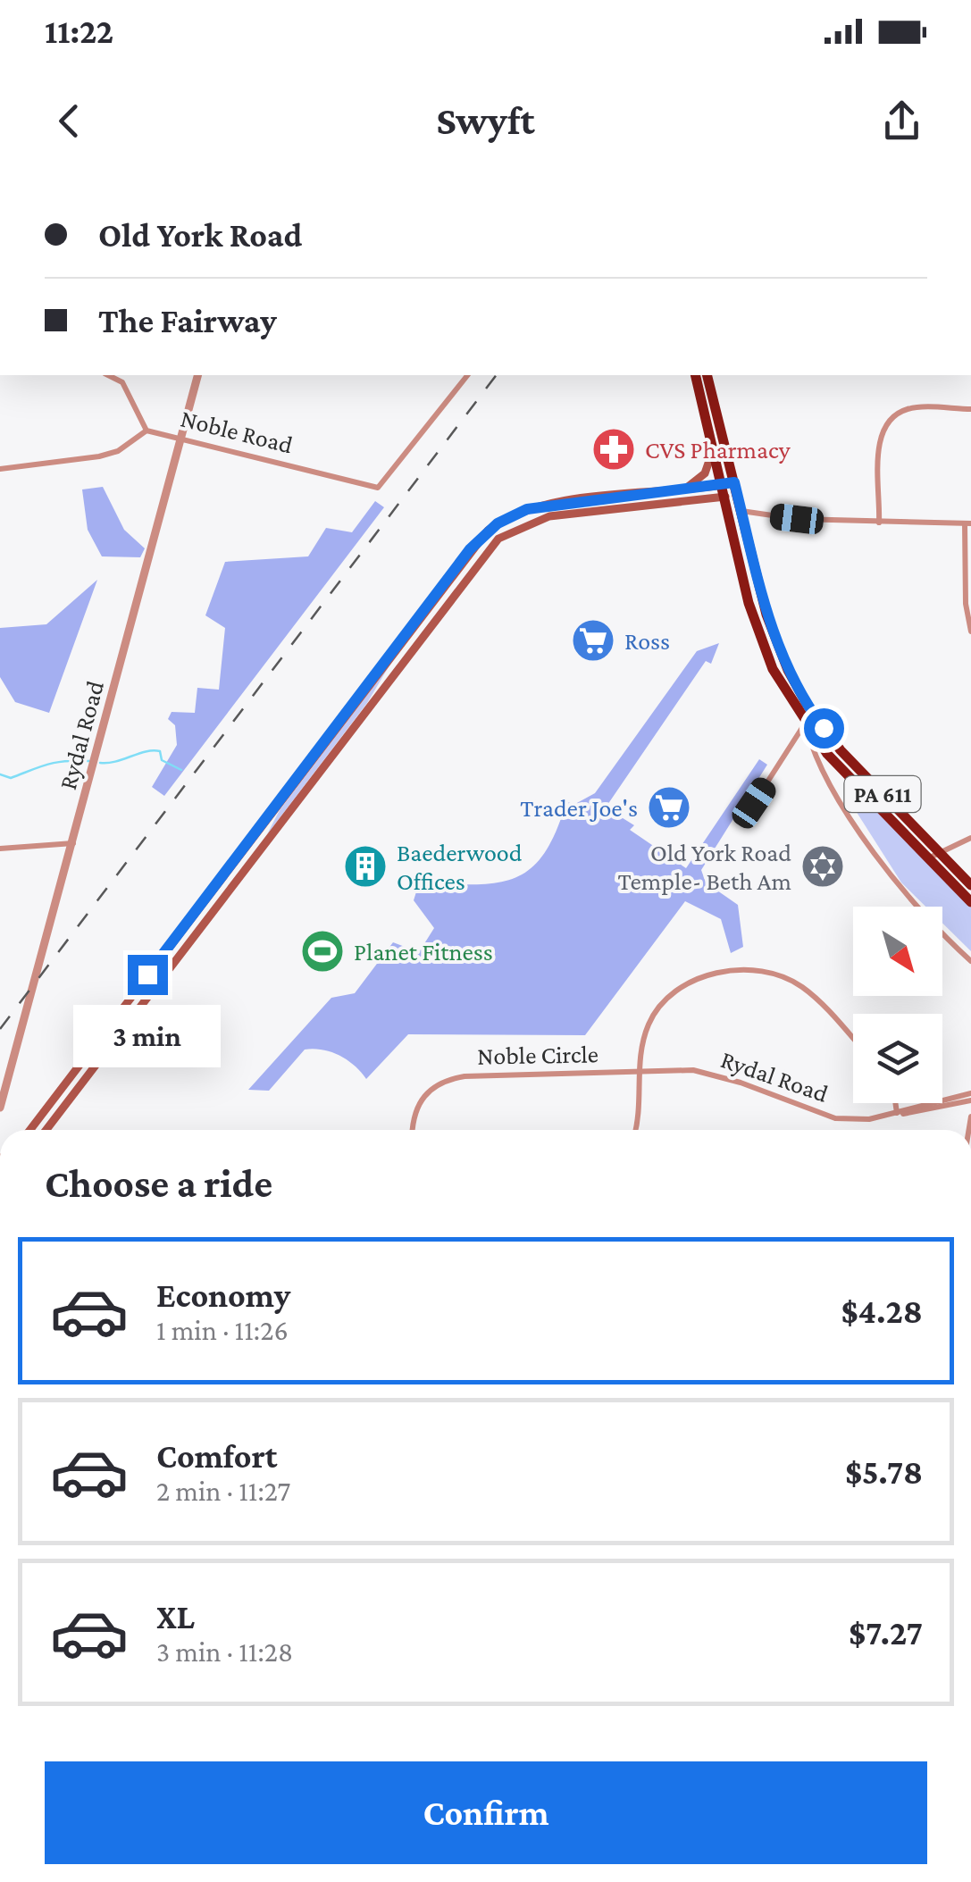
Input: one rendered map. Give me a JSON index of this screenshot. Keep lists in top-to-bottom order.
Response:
{
  "streets": {
    "highway": ["PA 611"],
    "street": ["Noble Road", "Rydal Road", "Noble Circle"]
  },
  "crossings": [
    ["Noble Road", "Rydal Road"],
    ["Rydal Road", "Noble Circle"]
  ],
  "places": {
    "pharmacy": ["CVS Pharmacy"],
    "supermarket": ["Ross", "Trader Joe's"],
    "building": ["Baederwood Offices"],
    "synagogue": ["Old York Road Temple- Beth Am"],
    "sports": ["Planet Fitness"]
  },
  "north": "bottom right",
  "page": {
    "status": "11:22",
    "header": "Swyft",
    "banner": ["Old York Road", "The Fairway"],
    "bubble": "3 min",
    "heading": "Choose a ride",
    "list": [
      {
        "name": "Economy",
        "note": "1 min · 11:26",
        "value": "$4.28"
      },
      {
        "name": "Comfort",
        "note": "2 min · 11:27",
        "value": "$5.78"
      },
      {
        "name": "XL",
        "note": "3 min · 11:28",
        "value": "$7.27"
      }
    ],
    "buttons": "Confirm"
  }
}
